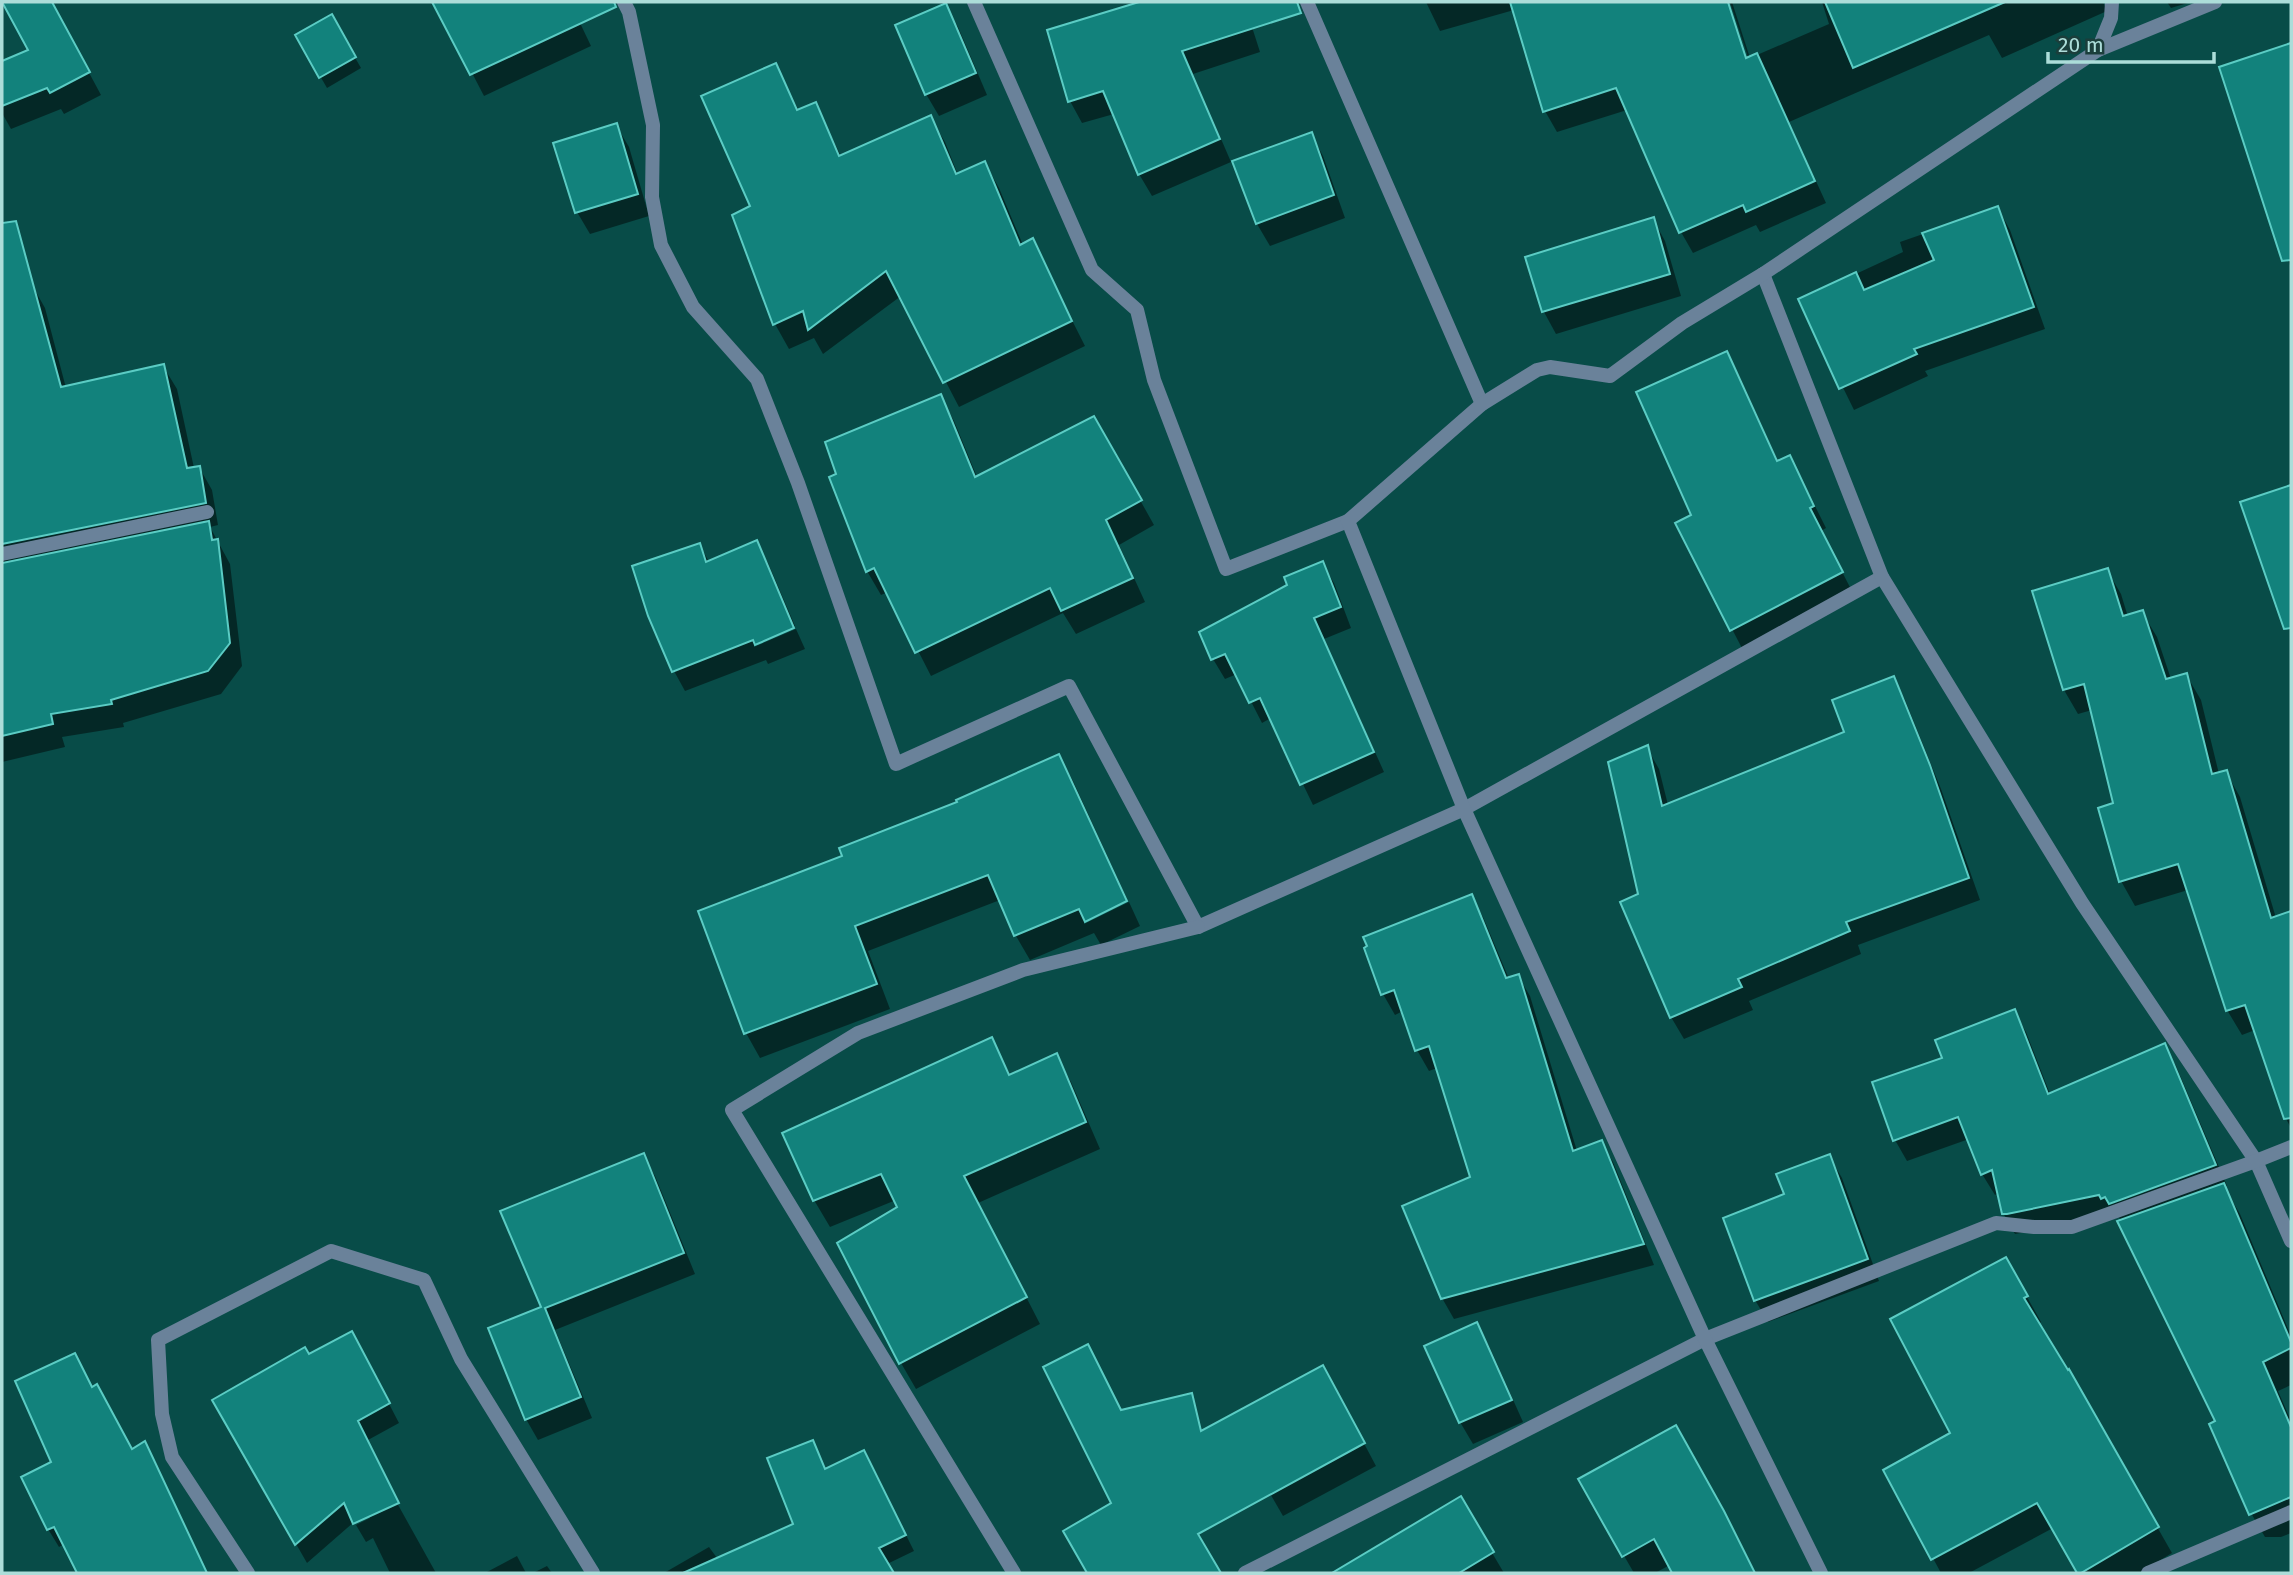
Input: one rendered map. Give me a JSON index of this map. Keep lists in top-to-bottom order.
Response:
{
  "scale_bar": "20 m"
}
